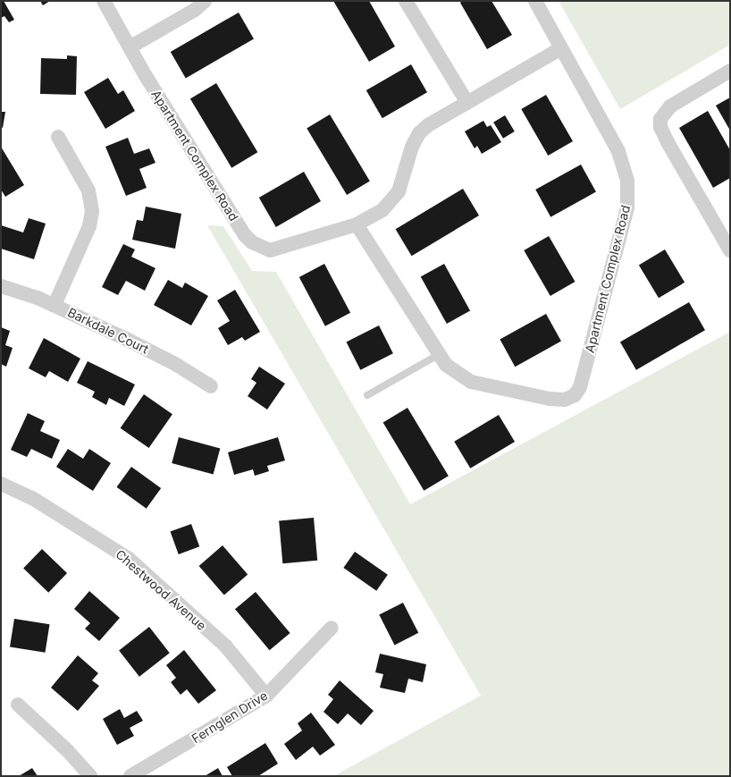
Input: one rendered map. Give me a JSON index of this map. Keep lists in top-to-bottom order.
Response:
{
  "streets": {
    "street": [
      "Apartment Complex Road",
      "Barkdale Court",
      "Chestwood Avenue",
      "Fernglen Drive"
    ]
  },
  "crossings": [
    ["Chestwood Avenue", "Fernglen Drive"]
  ]
}
